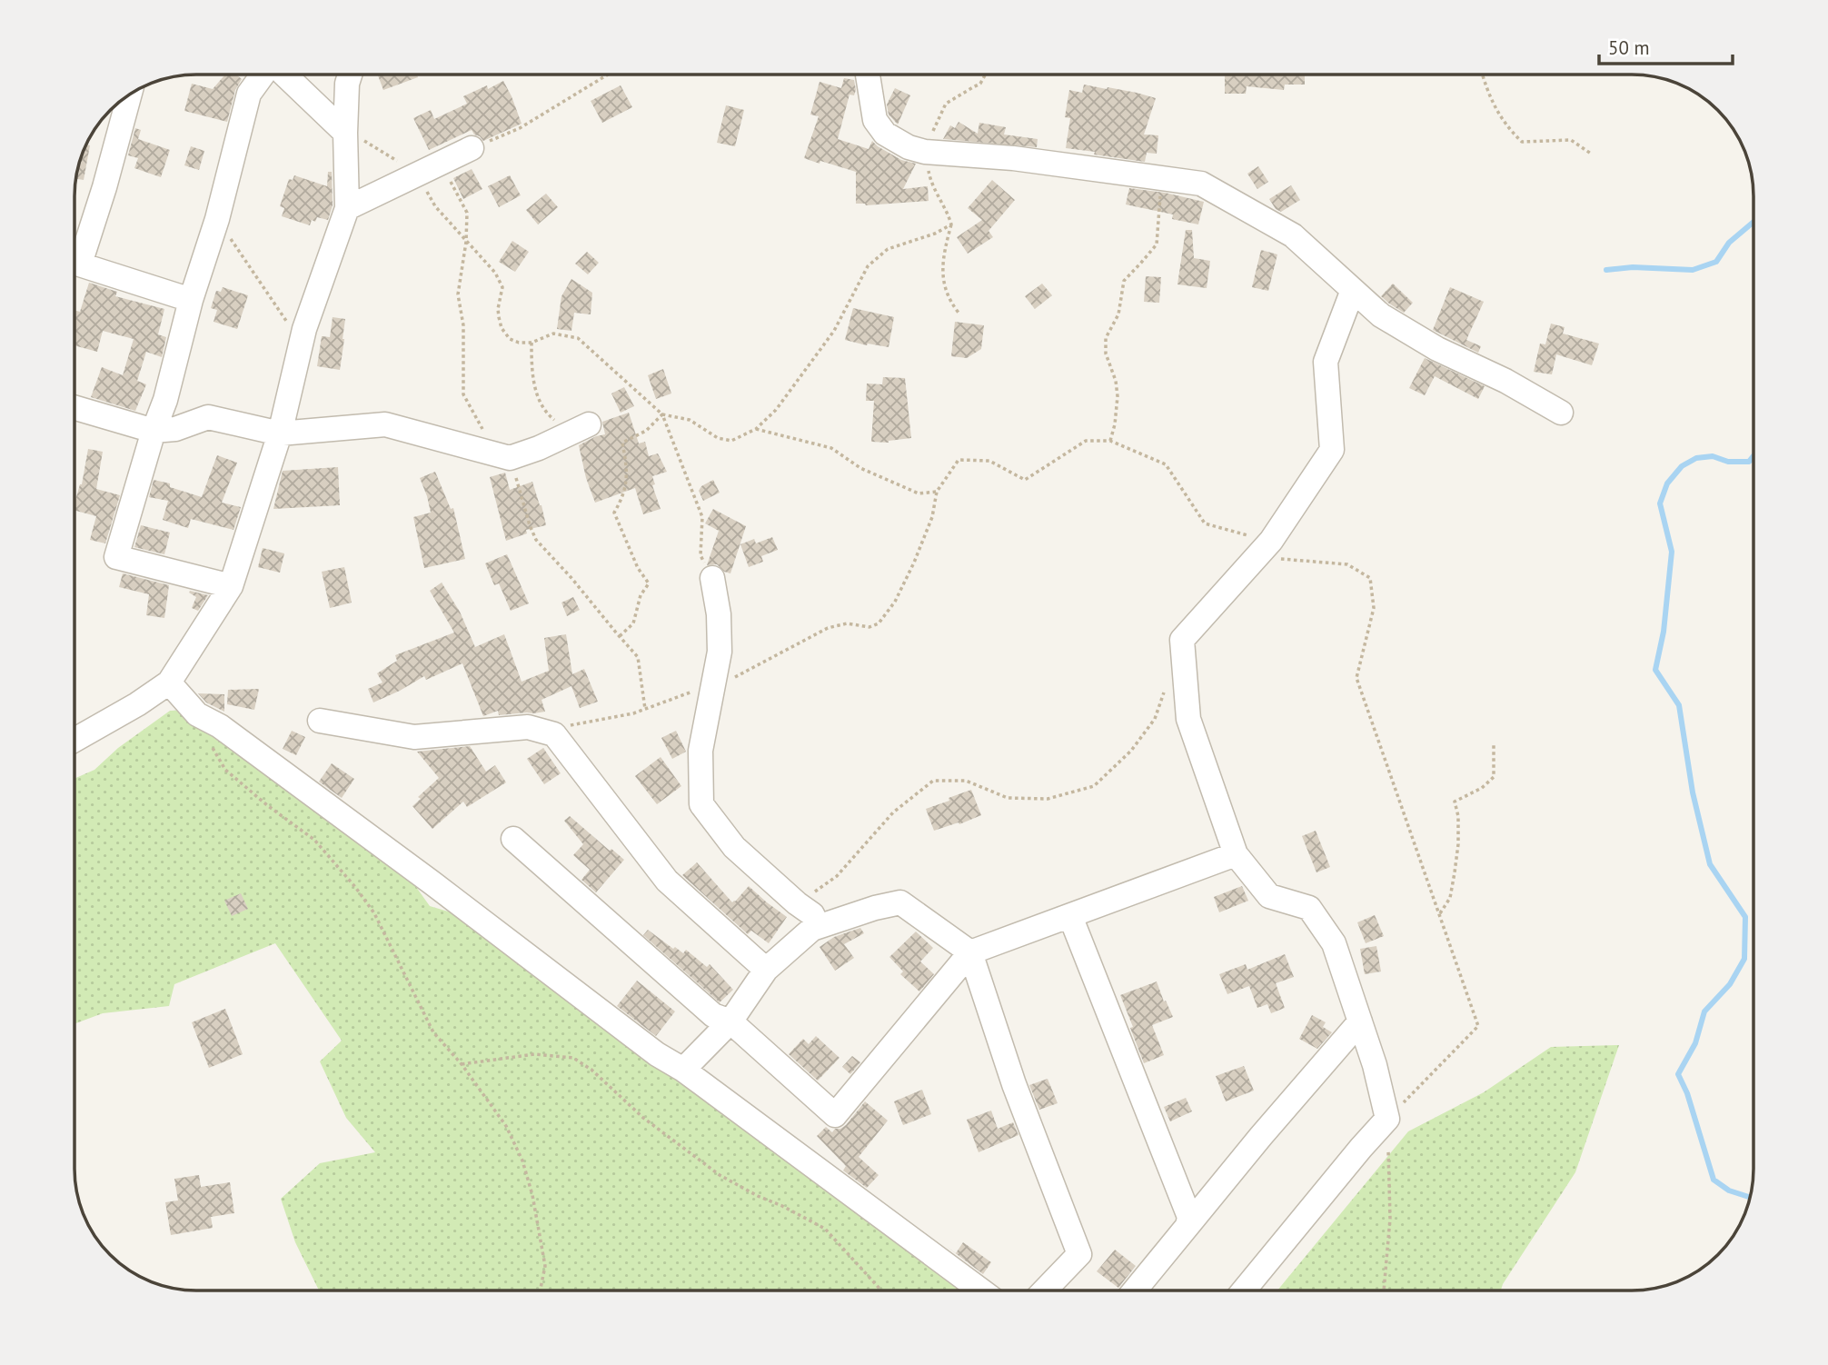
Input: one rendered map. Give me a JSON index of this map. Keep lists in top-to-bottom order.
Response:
{
  "scale_bar": "50 m"
}
